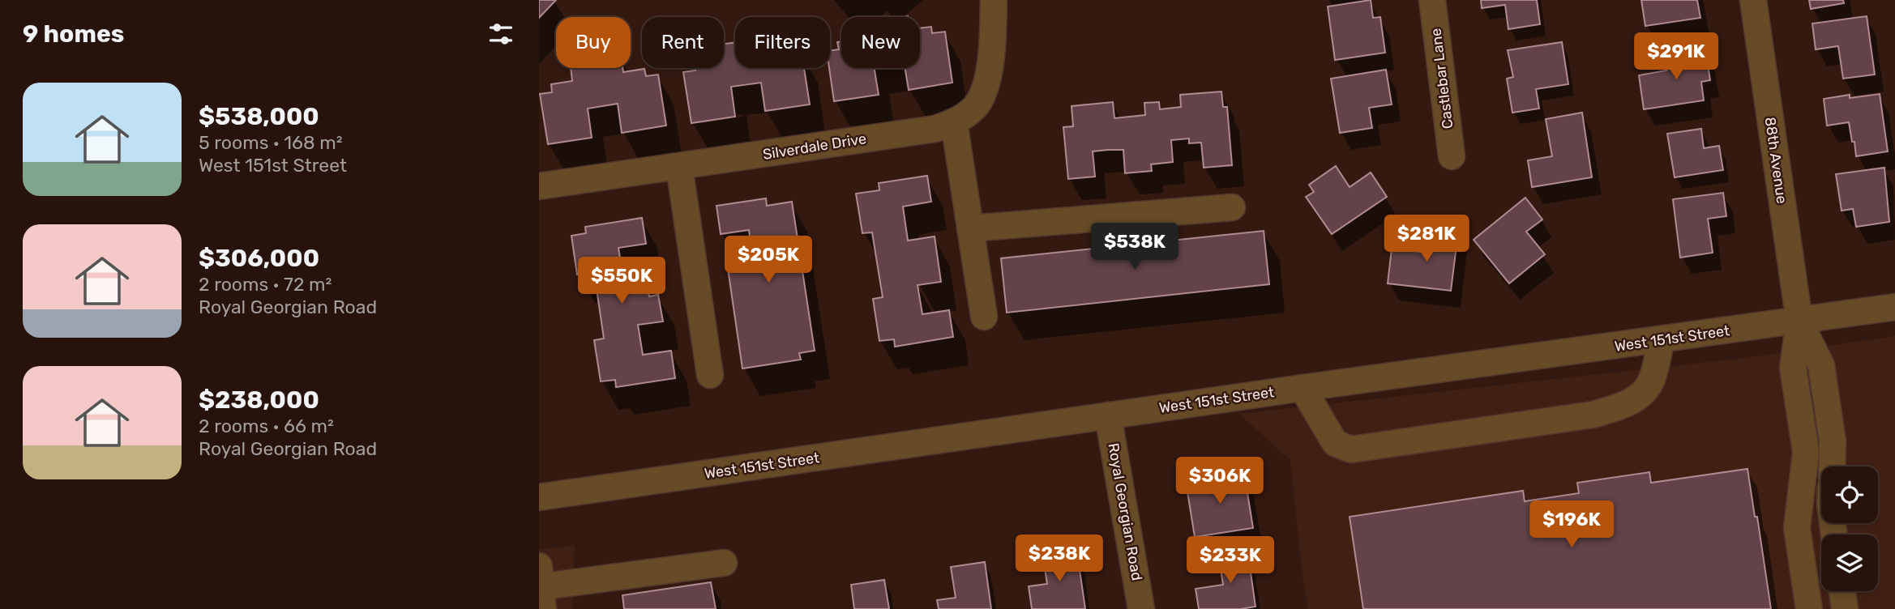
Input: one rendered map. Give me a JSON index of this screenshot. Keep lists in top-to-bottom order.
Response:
{
  "streets": {
    "street": [
      "Castlebar Lane",
      "Silverdale Drive",
      "88th Avenue",
      "West 151st Street",
      "Royal Georgian Road"
    ]
  },
  "crossings": [
    ["88th Avenue", "West 151st Street"],
    ["West 151st Street", "Royal Georgian Road"]
  ],
  "page": {
    "heading": "9 homes",
    "chip": [
      "Buy",
      "Rent",
      "Filters",
      "New"
    ],
    "price": [
      "$291K",
      "$281K",
      "$538K",
      "$205K",
      "$550K",
      "$306K",
      "$196K",
      "$238K",
      "$233K"
    ],
    "list": [
      {
        "name": "$538,000",
        "note": "5 rooms · 168 m² · West 151st Street"
      },
      {
        "name": "$306,000",
        "note": "2 rooms · 72 m² · Royal Georgian Road"
      },
      {
        "name": "$238,000",
        "note": "2 rooms · 66 m² · Royal Georgian Road"
      }
    ]
  }
}
